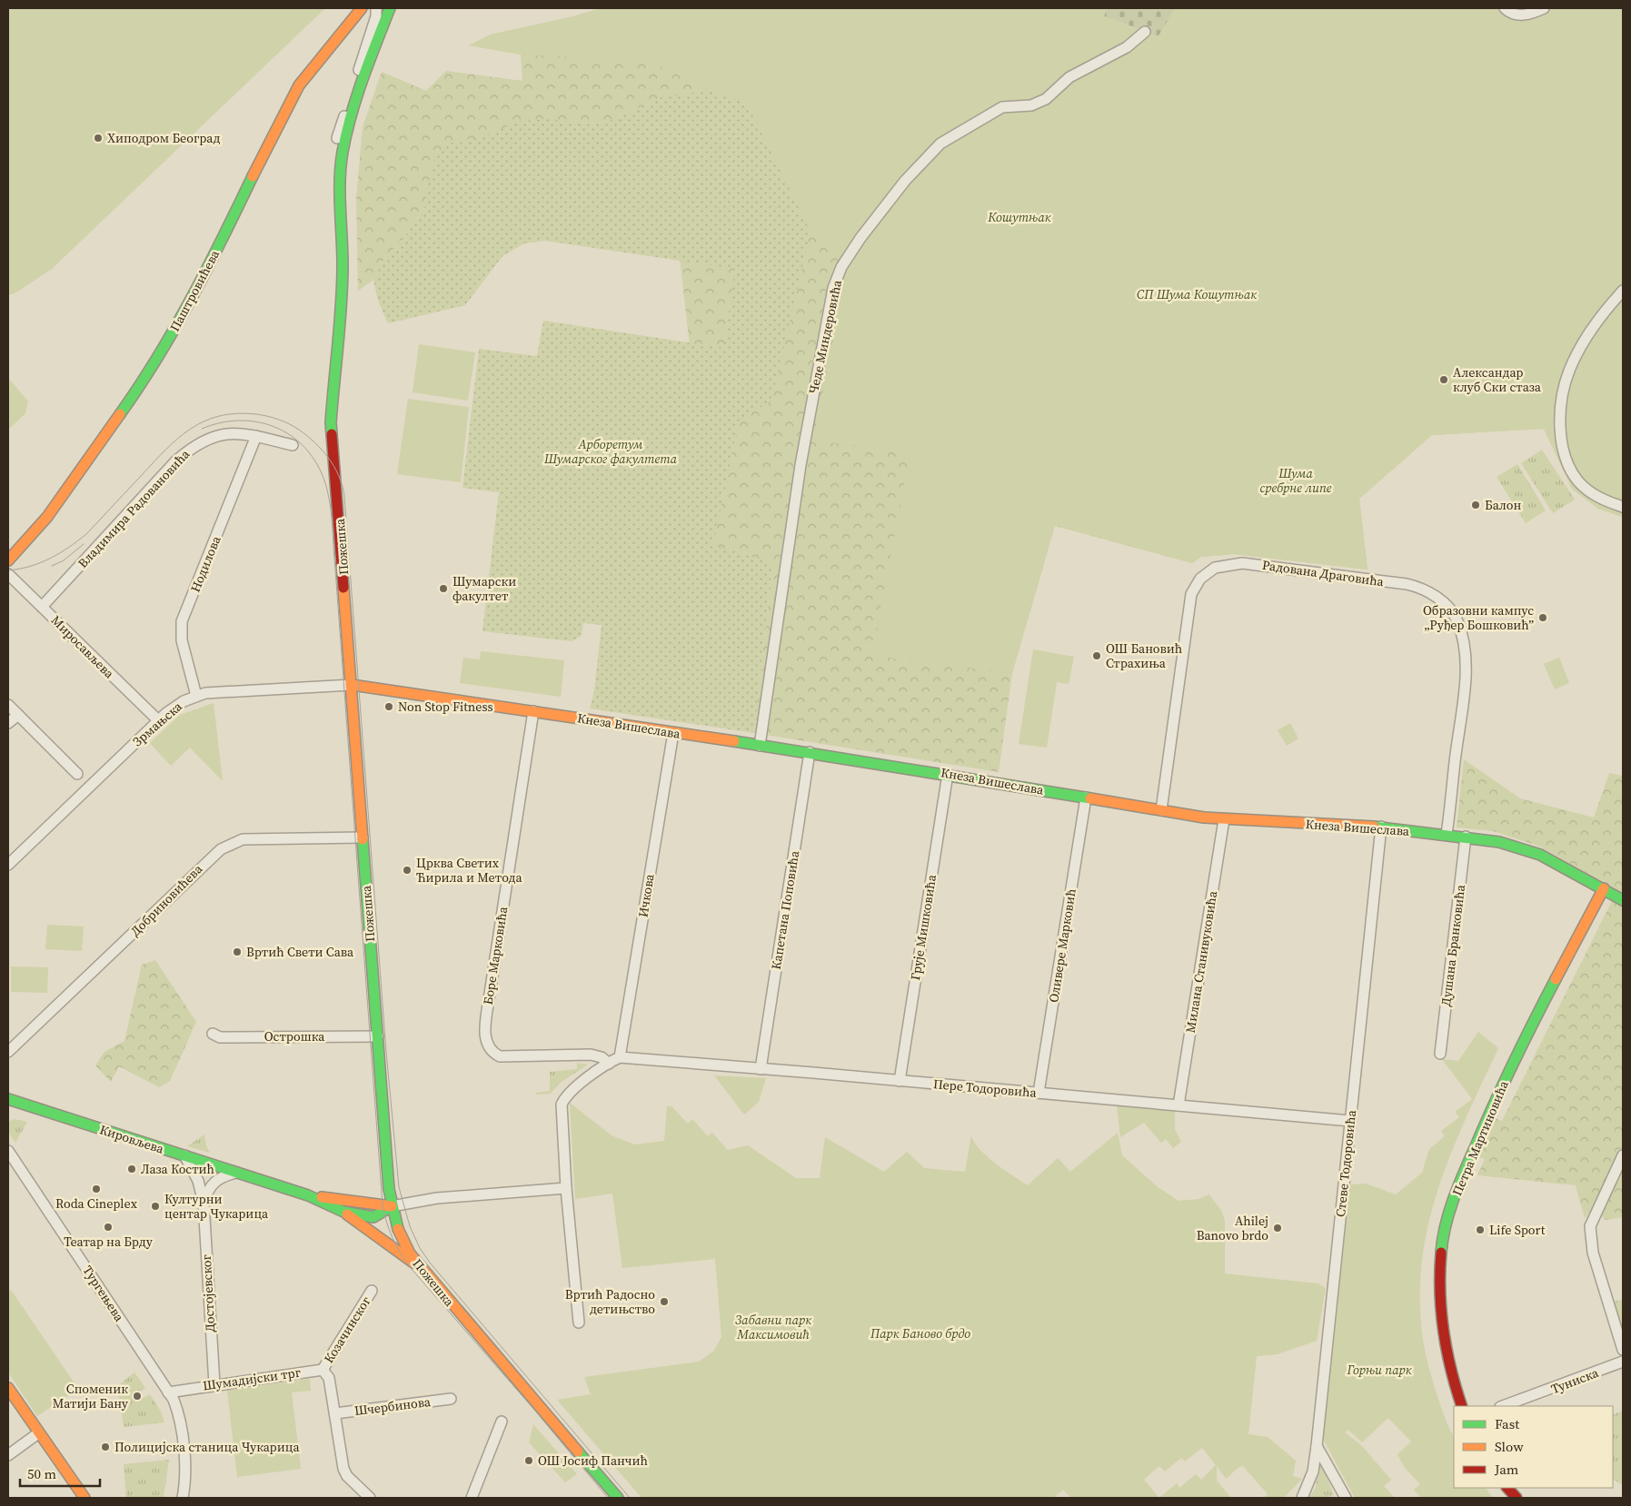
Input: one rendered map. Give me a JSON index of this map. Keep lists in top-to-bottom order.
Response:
{
  "streets": {
    "street": [
      "Паштровићева",
      "Чеде Миндеровића",
      "Владимира Радовановића",
      "Пожешка",
      "Нодилова",
      "Радована Драговића",
      "Миросављева",
      "Зрмањска",
      "Кнеза Вишеслава",
      "Ичкова",
      "Добриновићева",
      "Капетана Поповића",
      "Грује Мишковића",
      "Оливере Марковић",
      "Душана Бранковића",
      "Боре Марковића",
      "Милана Станивуковића",
      "Острошка",
      "Пере Тодоровића",
      "Петра Мартиновића",
      "Кировљева",
      "Стеве Тодоровића",
      "Тургењева",
      "Достојевског",
      "Козачинског",
      "Шумадијски трг",
      "Туниска",
      "Шчербинова"
    ]
  },
  "crossings": [
    ["Чеде Миндеровића", "Кнеза Вишеслава"],
    ["Владимира Радовановића", "Нодилова"],
    ["Владимира Радовановића", "Миросављева"],
    ["Пожешка", "Зрмањска"],
    ["Пожешка", "Кнеза Вишеслава"],
    ["Пожешка", "Добриновићева"],
    ["Пожешка", "Острошка"],
    ["Пожешка", "Кировљева"],
    ["Нодилова", "Зрмањска"],
    ["Радована Драговића", "Кнеза Вишеслава"],
    ["Миросављева", "Зрмањска"],
    ["Зрмањска", "Кнеза Вишеслава"],
    ["Кнеза Вишеслава", "Ичкова"],
    ["Кнеза Вишеслава", "Капетана Поповића"],
    ["Кнеза Вишеслава", "Грује Мишковића"],
    ["Кнеза Вишеслава", "Оливере Марковић"],
    ["Кнеза Вишеслава", "Душана Бранковића"],
    ["Кнеза Вишеслава", "Боре Марковића"],
    ["Кнеза Вишеслава", "Милана Станивуковића"],
    ["Кнеза Вишеслава", "Петра Мартиновића"],
    ["Кнеза Вишеслава", "Стеве Тодоровића"],
    ["Ичкова", "Пере Тодоровића"],
    ["Капетана Поповића", "Пере Тодоровића"],
    ["Грује Мишковића", "Пере Тодоровића"],
    ["Оливере Марковић", "Пере Тодоровића"],
    ["Милана Станивуковића", "Пере Тодоровића"],
    ["Пере Тодоровића", "Стеве Тодоровића"],
    ["Кировљева", "Достојевског"],
    ["Тургењева", "Шумадијски трг"],
    ["Достојевског", "Шумадијски трг"],
    ["Козачинског", "Шумадијски трг"]
  ],
  "parks": [
    "Кошутњак",
    "СП Шума Кошутњак",
    "Арборетум Шумарског факултета",
    "Шума сребрне липе",
    "Забавни парк Максимовић",
    "Парк Баново брдо",
    "Горњи парк"
  ],
  "places": [
    "Хиподром Београд",
    "Александар клуб Ски стаза",
    "Балон",
    "Шумарски факултет",
    "Образовни кампус „Руђер Бошковић”",
    "ОШ Бановић Страхиња",
    "Non Stop Fitness",
    "Црква Светих Ћирила и Метода",
    "Вртић Свети Сава",
    "Лаза Костић",
    "Roda Cineplex",
    "Културни центар Чукарица",
    "Театар на Брду",
    "Ahilej Banovo brdo",
    "Life Sport",
    "Вртић Радосно детињство",
    "Споменик Матији Бану",
    "Полицијска станица Чукарица",
    "ОШ Јосиф Панчић"
  ],
  "legend": ["Fast", "Slow", "Jam"],
  "scale_bar": "50 m"
}
